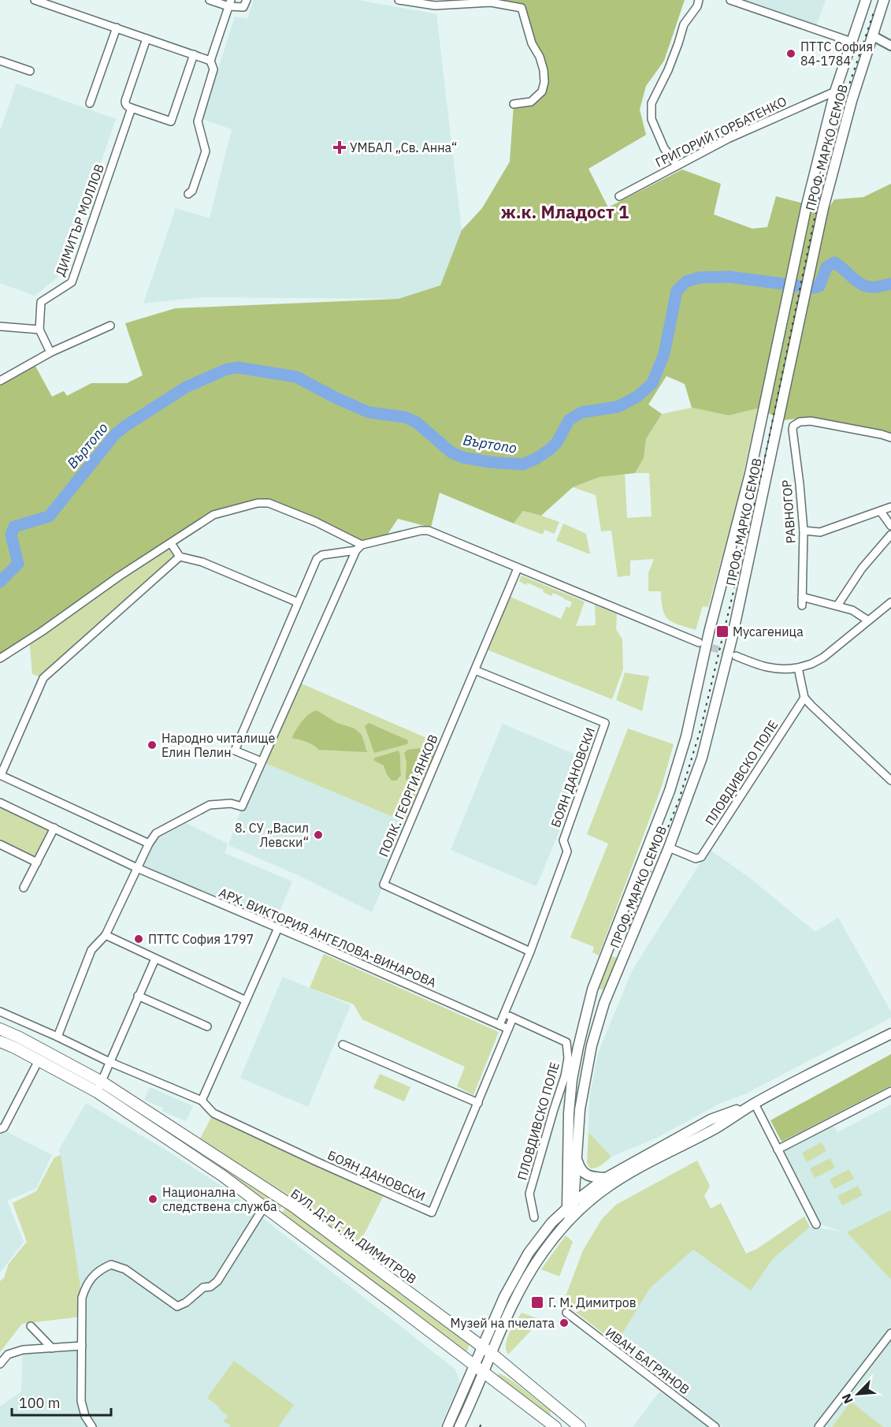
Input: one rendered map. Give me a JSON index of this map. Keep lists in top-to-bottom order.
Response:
{
  "streets": {
    "main road": ["ПРОФ. МАРКО СЕМОВ", "БУЛ. Д-Р Г. М. ДИМИТРОВ"],
    "street": [
      "ГРИГОРИЙ ГОРБАТЕНКО",
      "ДИМИТЪР МОЛЛОВ",
      "РАВНОГОР",
      "ПЛОВДИВСКО ПОЛЕ",
      "БОЯН ДАНОВСКИ",
      "ПОЛК. ГЕОРГИ ЯНКОВ",
      "АРХ. ВИКТОРИЯ АНГЕЛОВА-ВИНАРОВА",
      "ИВАН БАГРЯНОВ"
    ]
  },
  "crossings": [
    ["ГРИГОРИЙ ГОРБАТЕНКО", "ПРОФ. МАРКО СЕМОВ"],
    ["ПРОФ. МАРКО СЕМОВ", "ПЛОВДИВСКО ПОЛЕ"],
    ["ПЛОВДИВСКО ПОЛЕ", "БОЯН ДАНОВСКИ"],
    ["БОЯН ДАНОВСКИ", "ПОЛК. ГЕОРГИ ЯНКОВ"],
    ["БОЯН ДАНОВСКИ", "АРХ. ВИКТОРИЯ АНГЕЛОВА-ВИНАРОВА"]
  ],
  "districts": ["ж.к. Младост 1"],
  "water": ["Въртопо"],
  "places": {
    "other": [
      "ПТТС София 84-1784",
      "Народно читалище Елин Пелин",
      "8. СУ „Васил Левски“",
      "ПТТС София 1797",
      "Национална следствена служба",
      "Музей на пчелата"
    ],
    "health": ["УМБАЛ „Св. Анна“"],
    "transit": ["Мусагеница", "Г. М. Димитров"]
  },
  "scale_bar": "100 m",
  "north": "bottom left"
}
